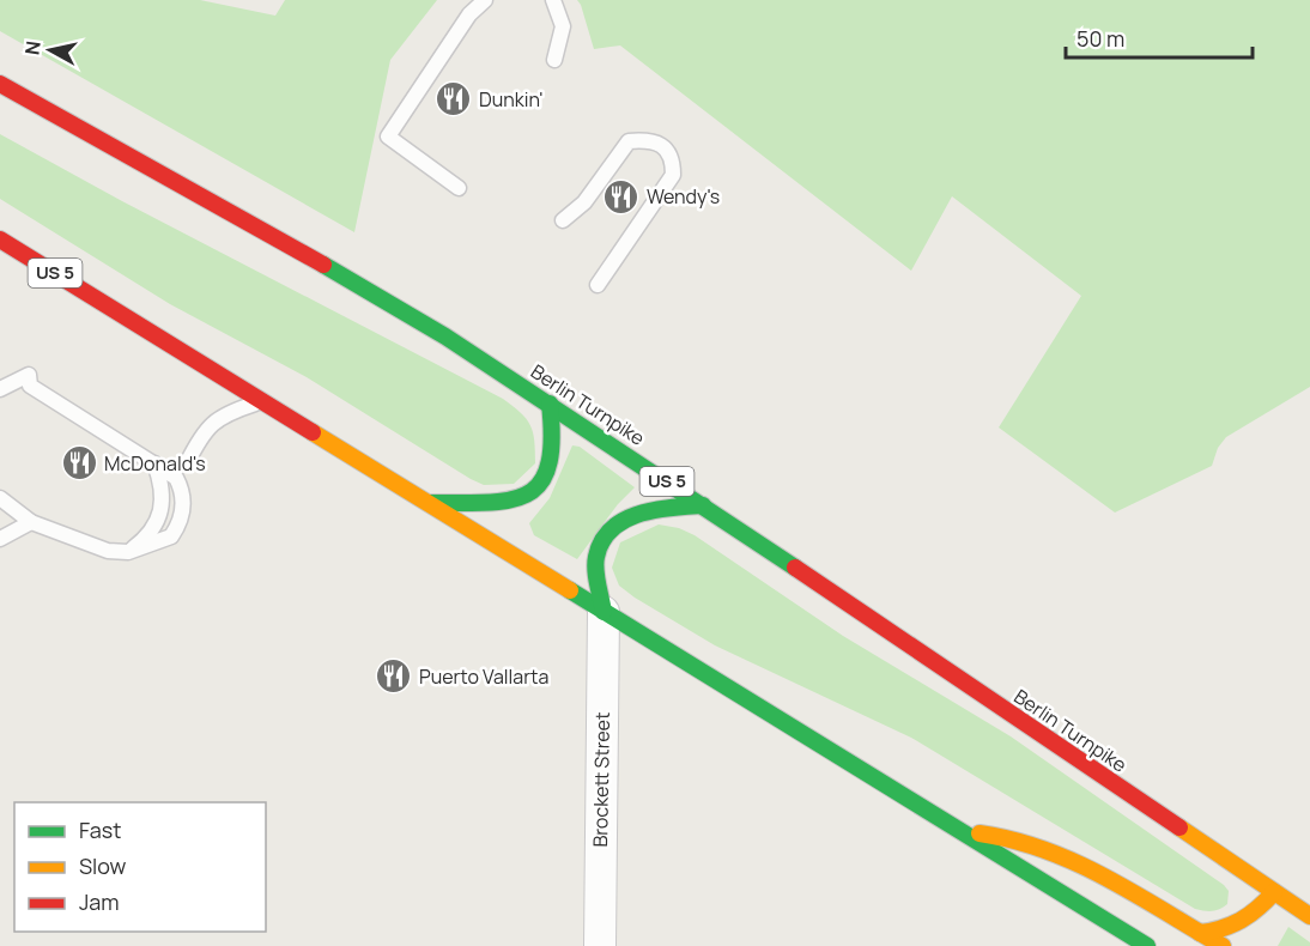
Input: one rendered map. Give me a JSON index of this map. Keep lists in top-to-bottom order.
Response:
{
  "streets": {
    "highway": ["US 5", "Berlin Turnpike"],
    "street": ["Brockett Street"]
  },
  "crossings": [
    ["US 5", "Brockett Street"]
  ],
  "places": {
    "restaurant": [
      "Dunkin'",
      "Wendy's",
      "McDonald's",
      "Puerto Vallarta"
    ]
  },
  "legend": ["Fast", "Slow", "Jam"],
  "scale_bar": "50 m",
  "north": "left"
}
